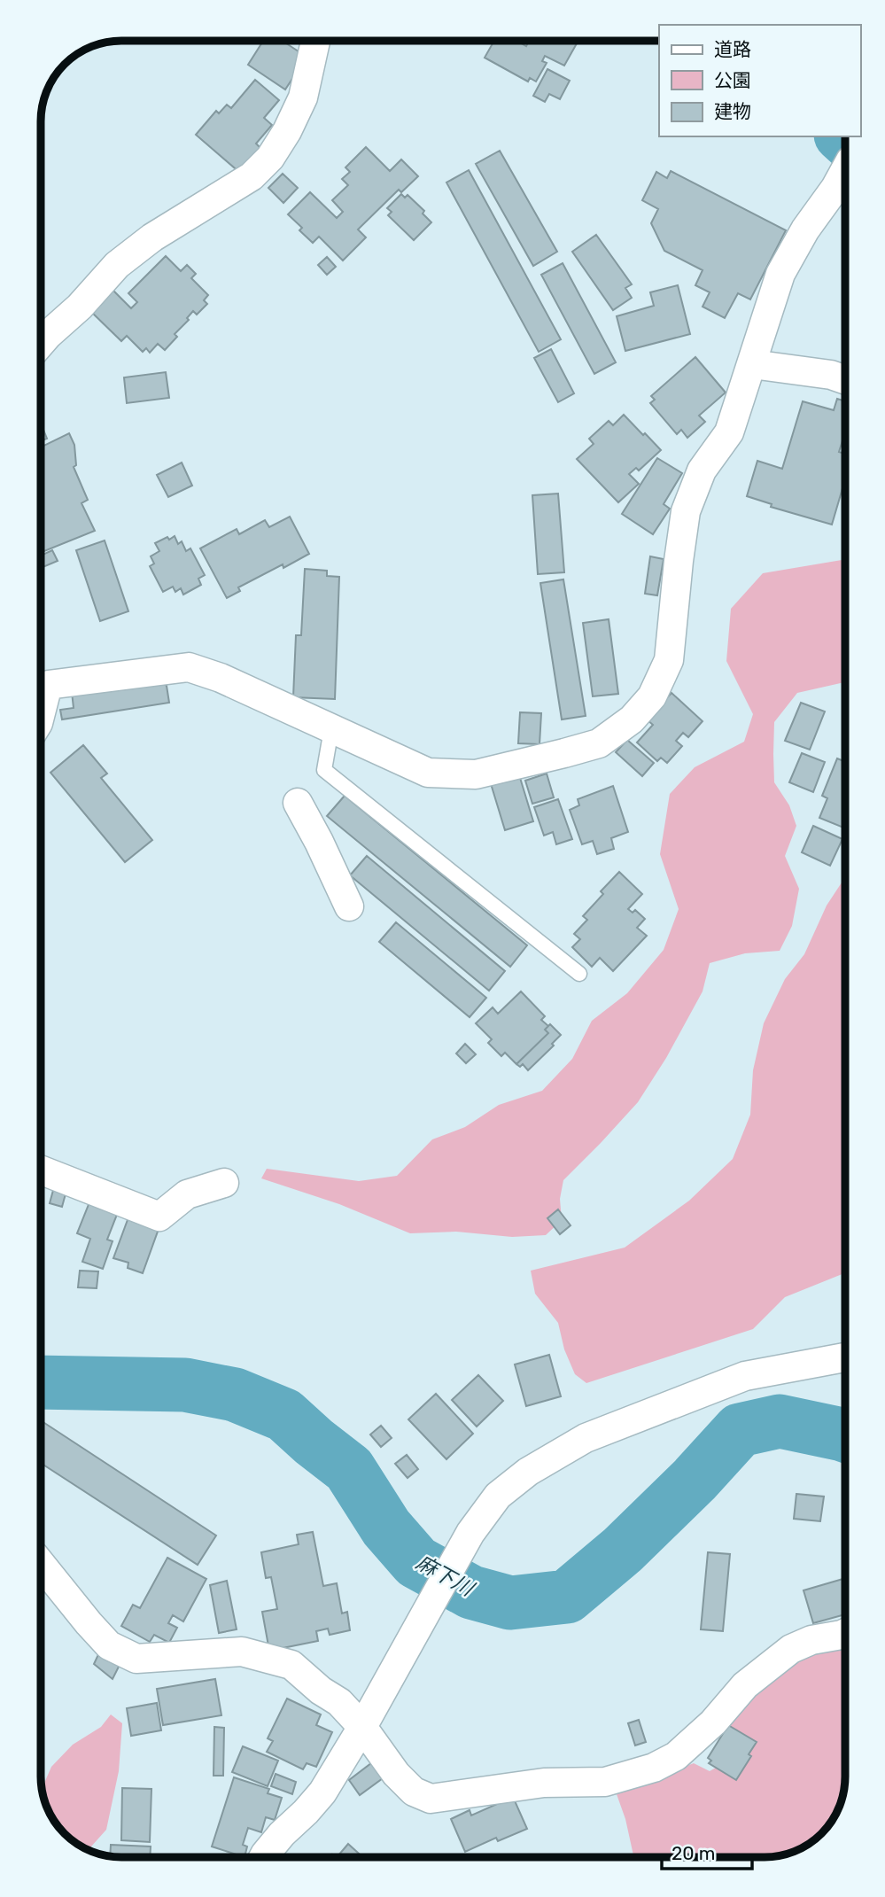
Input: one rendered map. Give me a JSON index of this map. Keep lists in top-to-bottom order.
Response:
{
  "water": ["麻下川"],
  "legend": ["道路", "公園", "建物"],
  "scale_bar": "20 m"
}
